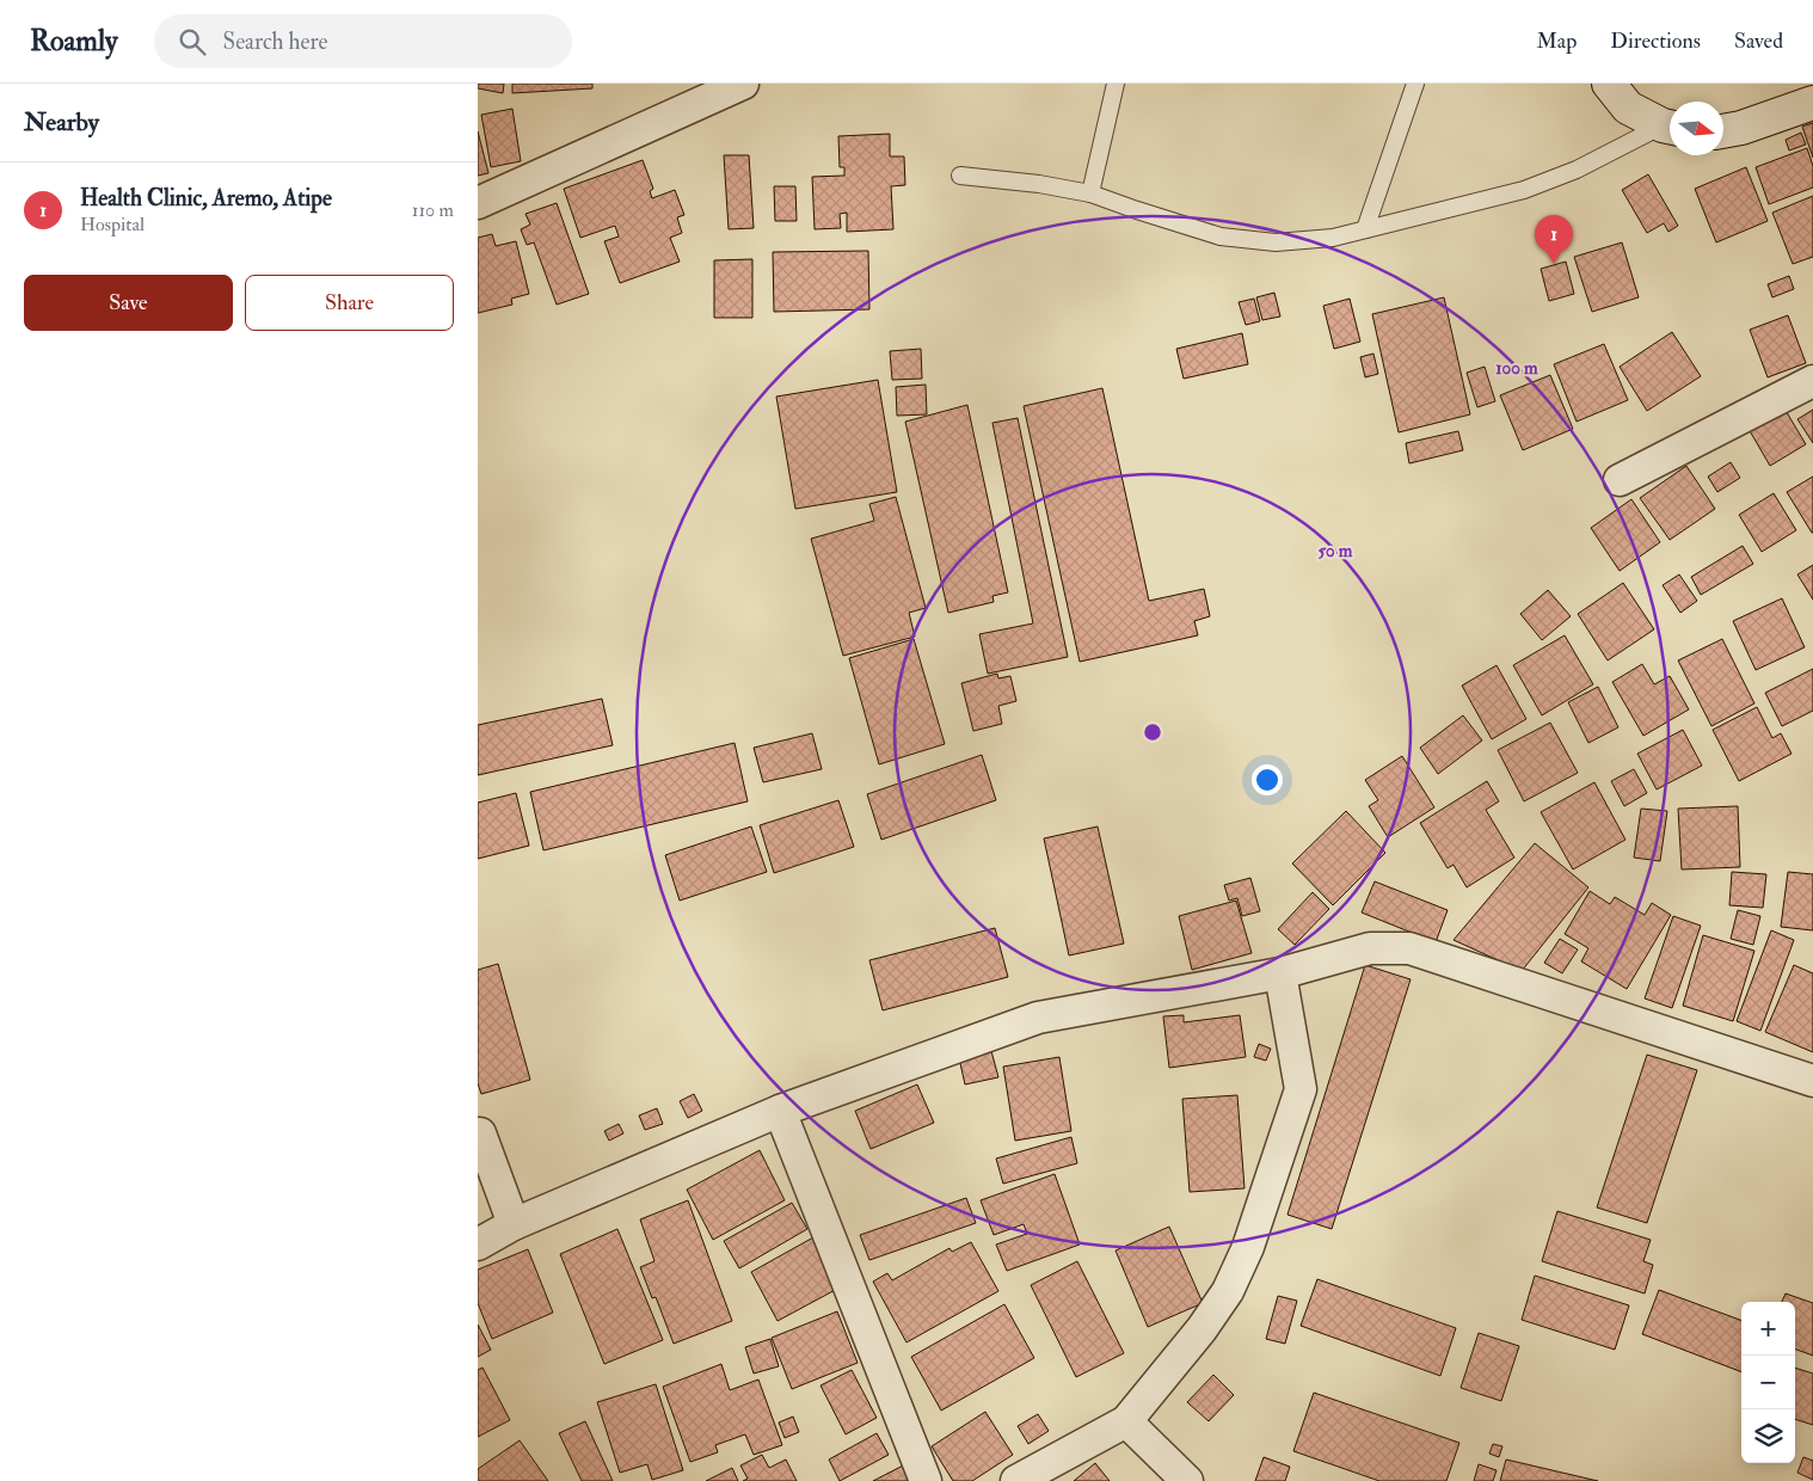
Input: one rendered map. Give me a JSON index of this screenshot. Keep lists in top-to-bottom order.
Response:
{
  "north": "right",
  "page": {
    "header": "Roamly",
    "search": "Search here",
    "nav": ["Map", "Directions", "Saved"],
    "heading": "Nearby",
    "list": [
      {
        "mark": "1",
        "name": "Health Clinic, Aremo, Atipe",
        "note": "Hospital",
        "value": "110 m"
      }
    ],
    "pins": "1",
    "buttons": ["Save", "Share"],
    "map_buttons": ["+", "−"]
  },
  "rings": ["100 m", "50 m"]
}
